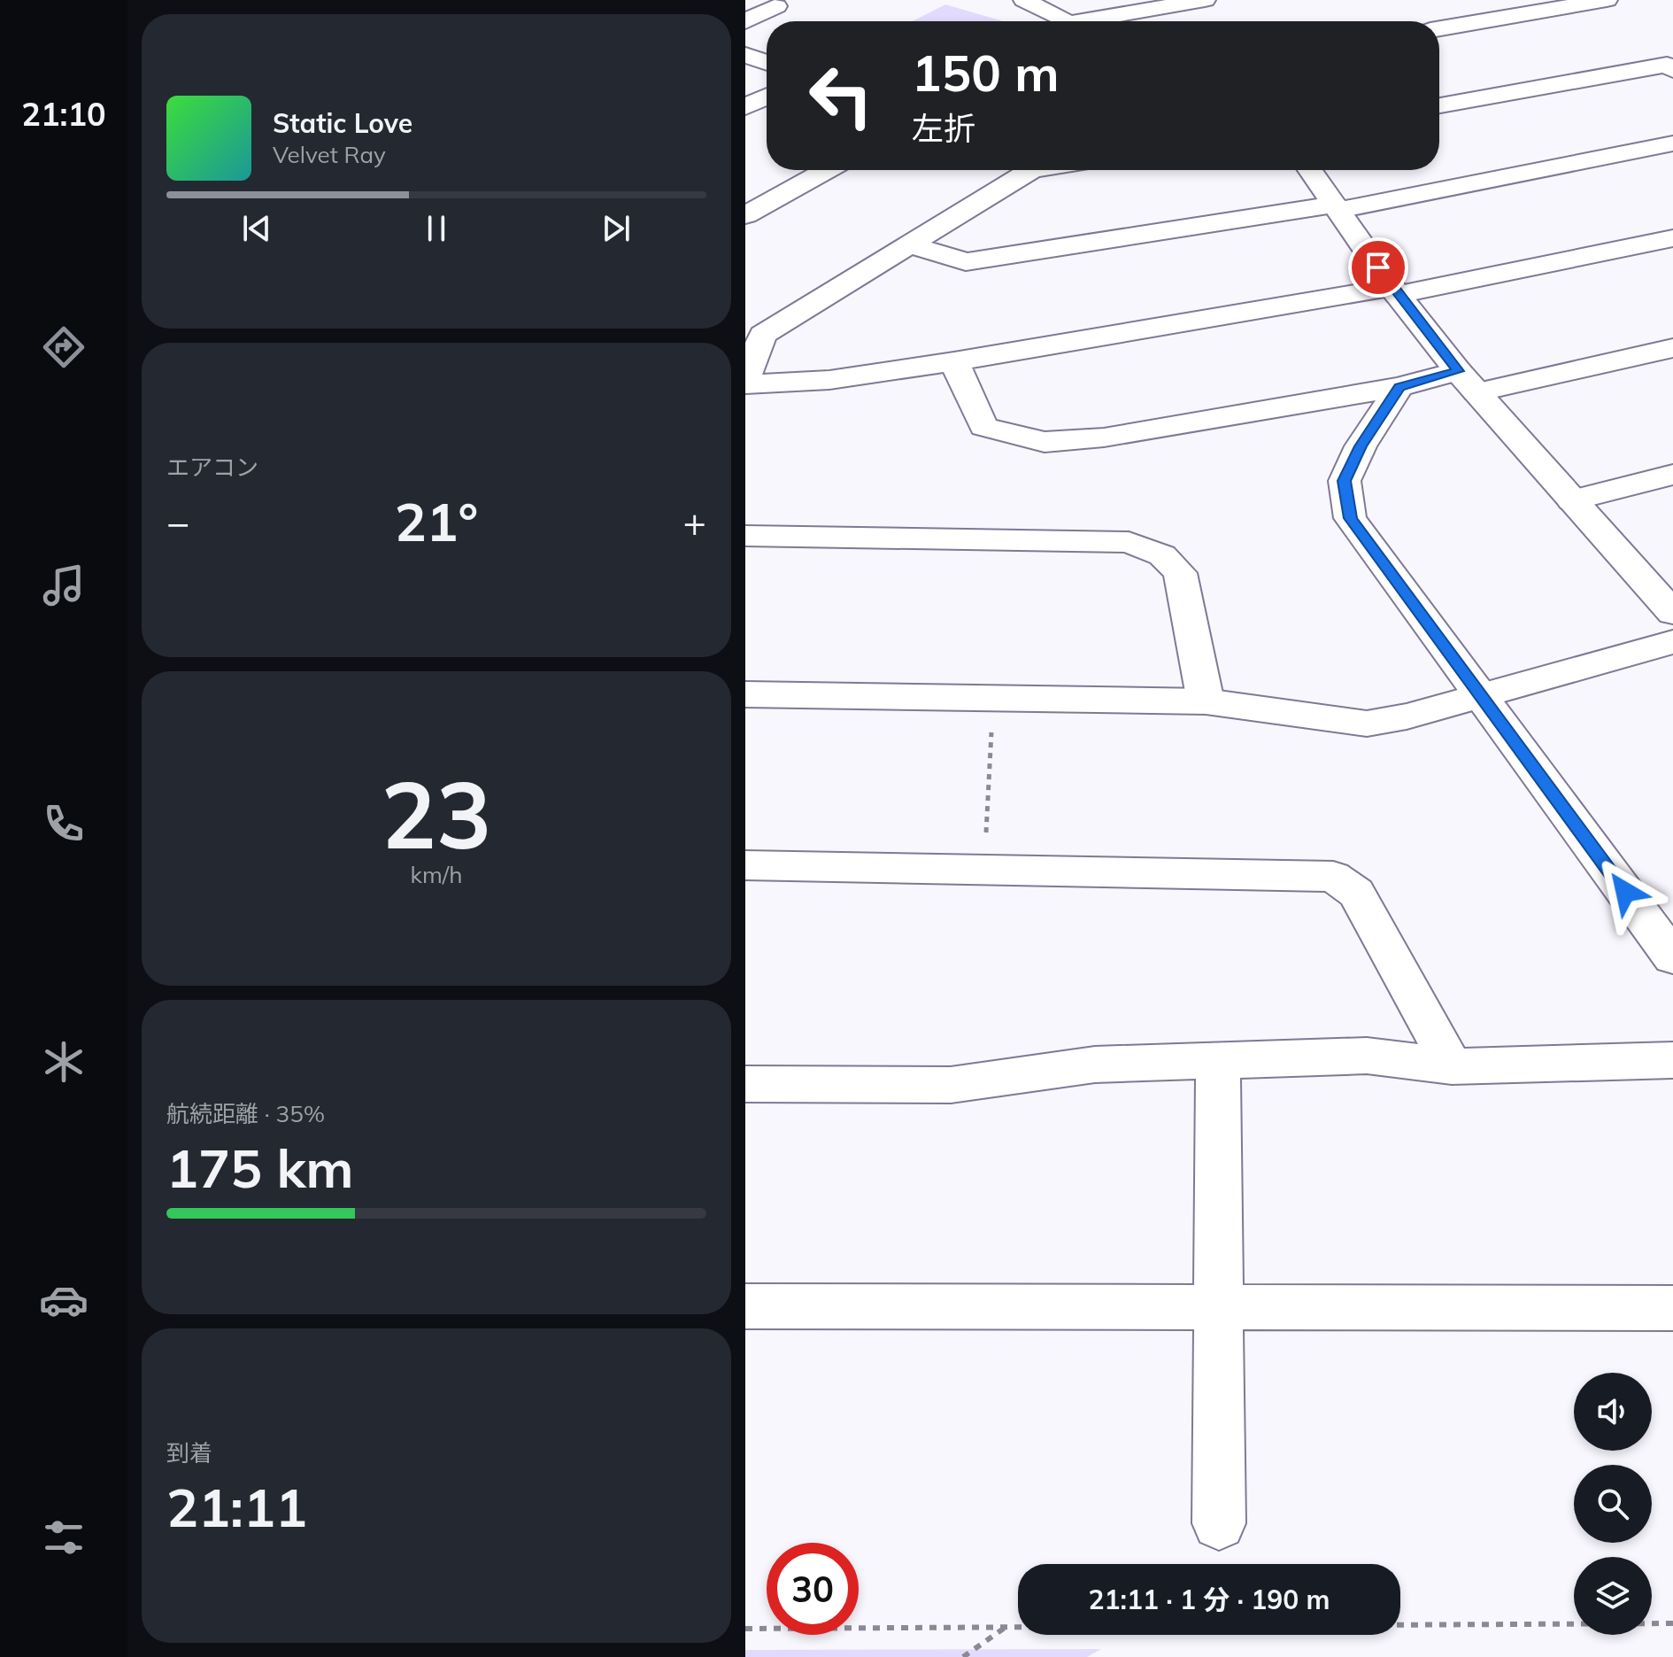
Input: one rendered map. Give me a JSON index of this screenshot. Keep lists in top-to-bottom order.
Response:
{
  "page": {
    "tabs": "21:10",
    "turn": ["150 m", "左折"],
    "song": ["Static Love", "Velvet Ray"],
    "tile": [
      "エアコン",
      ["23", "km/h"],
      ["航続距離 · 35%", "175 km"],
      ["到着", "21:11"]
    ],
    "heat": ["−", "21°", "+"],
    "limit": "30",
    "trip": "21:11 · 1 分 · 190 m"
  }
}
